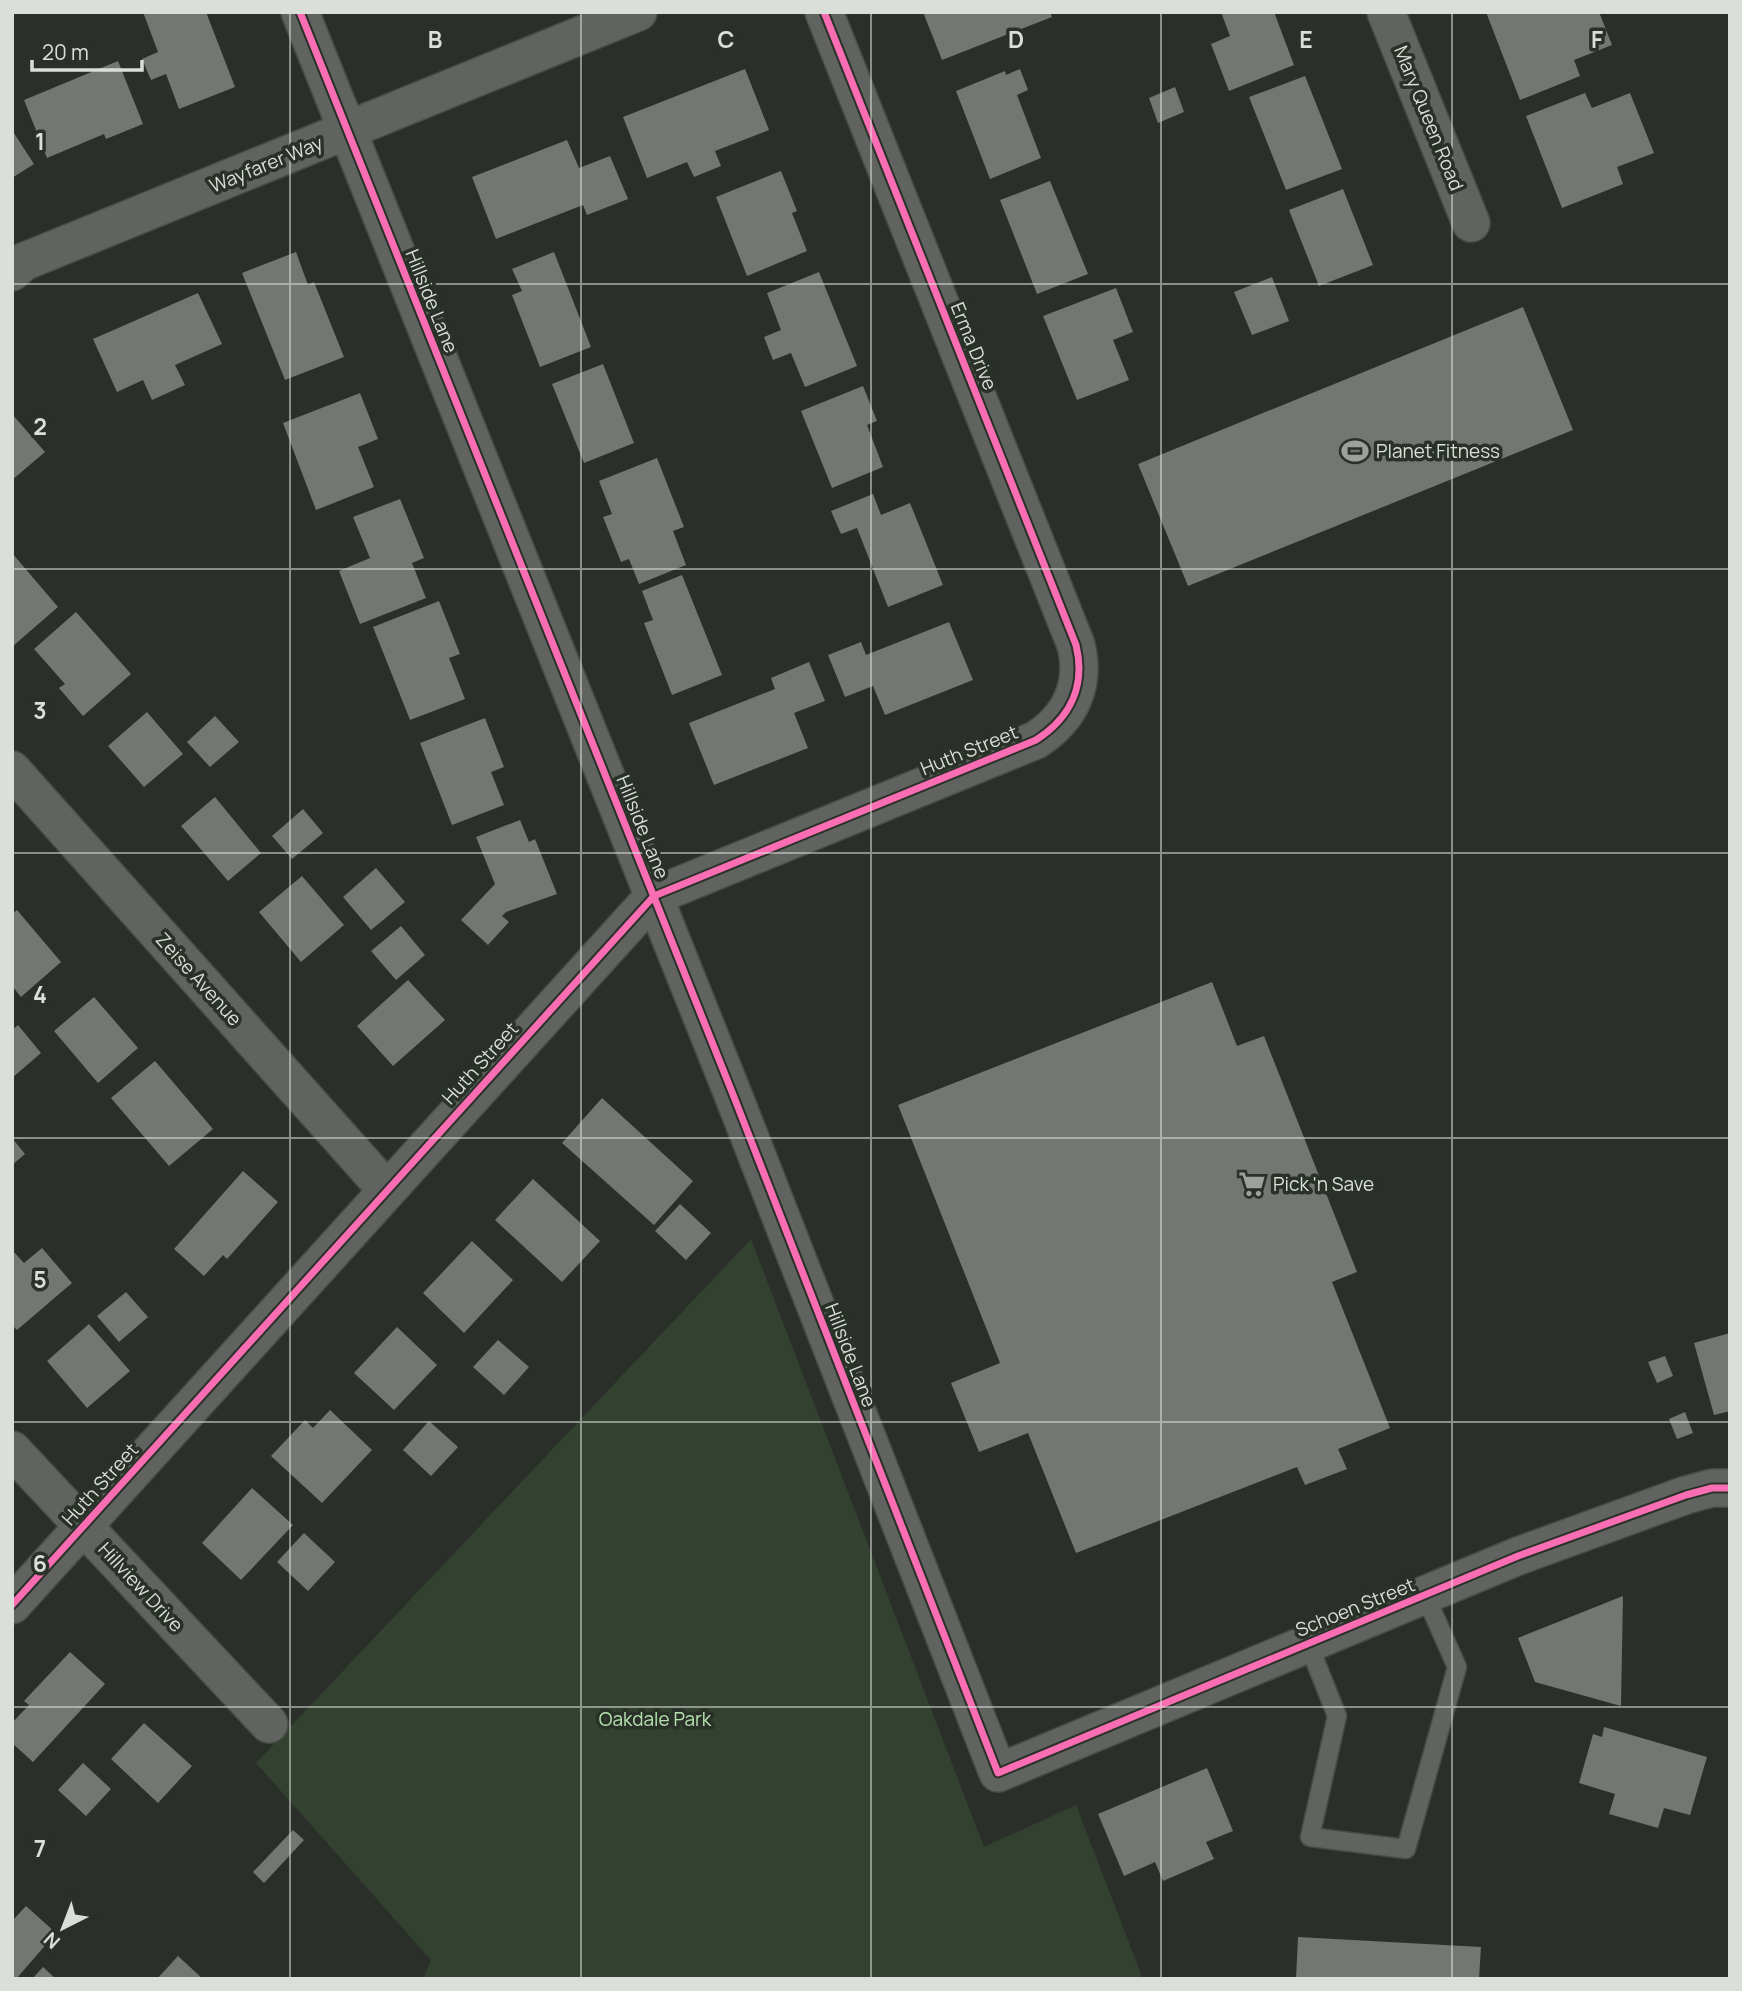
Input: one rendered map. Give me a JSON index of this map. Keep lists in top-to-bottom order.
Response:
{
  "streets": {
    "street": [
      "Mary Queen Road",
      "Wayfarer Way",
      "Hillside Lane",
      "Erma Drive",
      "Huth Street",
      "Zeise Avenue",
      "Hillview Drive",
      "Schoen Street"
    ]
  },
  "crossings": [
    ["Wayfarer Way", "Hillside Lane"],
    ["Hillside Lane", "Huth Street"],
    ["Hillside Lane", "Schoen Street"],
    ["Erma Drive", "Huth Street"],
    ["Huth Street", "Zeise Avenue"],
    ["Huth Street", "Hillview Drive"]
  ],
  "parks": ["Oakdale Park"],
  "places": {
    "sports": ["Planet Fitness"],
    "supermarket": ["Pick 'n Save"]
  },
  "scale_bar": "20 m",
  "north": "bottom left",
  "grid": {
    "columns": [
      "B",
      "C",
      "D",
      "E",
      "F"
    ],
    "rows": [
      "1",
      "2",
      "3",
      "4",
      "5",
      "6",
      "7"
    ]
  }
}
